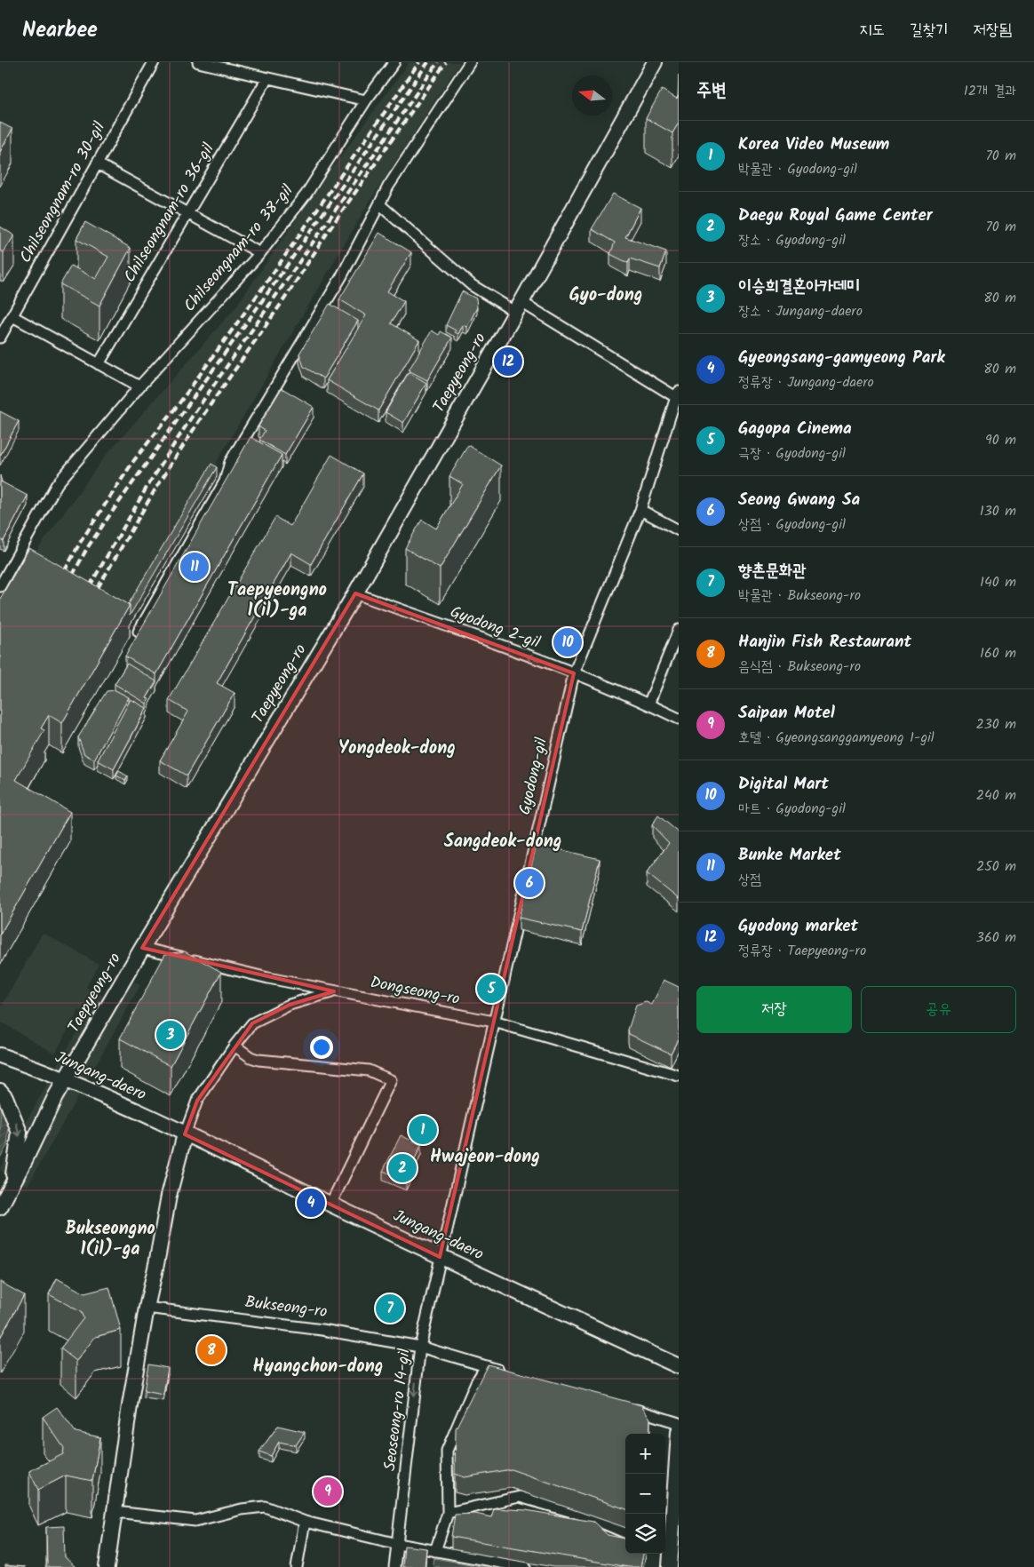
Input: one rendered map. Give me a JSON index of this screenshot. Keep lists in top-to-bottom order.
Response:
{
  "streets": {
    "main road": ["Taepyeong-ro", "Jungang-daero"],
    "street": [
      "Chilseongnam-ro 30-gil",
      "Chilseongnam-ro 36-gil",
      "Chilseongnam-ro 38-gil",
      "Gyodong 2-gil",
      "Gyodong-gil",
      "Dongseong-ro",
      "Bukseong-ro",
      "Seoseong-ro 14-gil"
    ]
  },
  "crossings": [
    ["Taepyeong-ro", "Gyodong 2-gil"],
    ["Taepyeong-ro", "Dongseong-ro"],
    ["Taepyeong-ro", "Jungang-daero"],
    ["Gyodong 2-gil", "Gyodong-gil"],
    ["Gyodong-gil", "Dongseong-ro"],
    ["Gyodong-gil", "Jungang-daero"],
    ["Gyodong-gil", "Seoseong-ro 14-gil"],
    ["Jungang-daero", "Seoseong-ro 14-gil"],
    ["Bukseong-ro", "Seoseong-ro 14-gil"]
  ],
  "one_way": ["Gyodong 2-gil"],
  "districts": [
    "Gyo-dong",
    "Taepyeongno 1(il)-ga",
    "Yongdeok-dong",
    "Sangdeok-dong",
    "Hwajeon-dong",
    "Bukseongno 1(il)-ga",
    "Hyangchon-dong"
  ],
  "north": "left",
  "page": {
    "header": "Nearbee",
    "nav": ["지도", "길찾기", "저장됨"],
    "heading": ["주변", "12개 결과"],
    "list": [
      {
        "mark": "1",
        "name": "Korea Video Museum",
        "note": "박물관 · Gyodong-gil",
        "value": "70 m"
      },
      {
        "mark": "2",
        "name": "Daegu Royal Game Center",
        "note": "장소 · Gyodong-gil",
        "value": "70 m"
      },
      {
        "mark": "3",
        "name": "이승희결혼아카데미",
        "note": "장소 · Jungang-daero",
        "value": "80 m"
      },
      {
        "mark": "4",
        "name": "Gyeongsang-gamyeong Park",
        "note": "정류장 · Jungang-daero",
        "value": "80 m"
      },
      {
        "mark": "5",
        "name": "Gagopa Cinema",
        "note": "극장 · Gyodong-gil",
        "value": "90 m"
      },
      {
        "mark": "6",
        "name": "Seong Gwang Sa",
        "note": "상점 · Gyodong-gil",
        "value": "130 m"
      },
      {
        "mark": "7",
        "name": "향촌문화관",
        "note": "박물관 · Bukseong-ro",
        "value": "140 m"
      },
      {
        "mark": "8",
        "name": "Hanjin Fish Restaurant",
        "note": "음식점 · Bukseong-ro",
        "value": "160 m"
      },
      {
        "mark": "9",
        "name": "Saipan Motel",
        "note": "호텔 · Gyeongsanggamyeong 1-gil",
        "value": "230 m"
      },
      {
        "mark": "10",
        "name": "Digital Mart",
        "note": "마트 · Gyodong-gil",
        "value": "240 m"
      },
      {
        "mark": "11",
        "name": "Bunke Market",
        "note": "상점",
        "value": "250 m"
      },
      {
        "mark": "12",
        "name": "Gyodong market",
        "note": "정류장 · Taepyeong-ro",
        "value": "360 m"
      }
    ],
    "pins": [
      "12",
      "11",
      "10",
      "6",
      "5",
      "3",
      "1",
      "2",
      "4",
      "7",
      "8",
      "9"
    ],
    "buttons": ["저장", "공유"],
    "map_buttons": ["+", "−"]
  }
}
